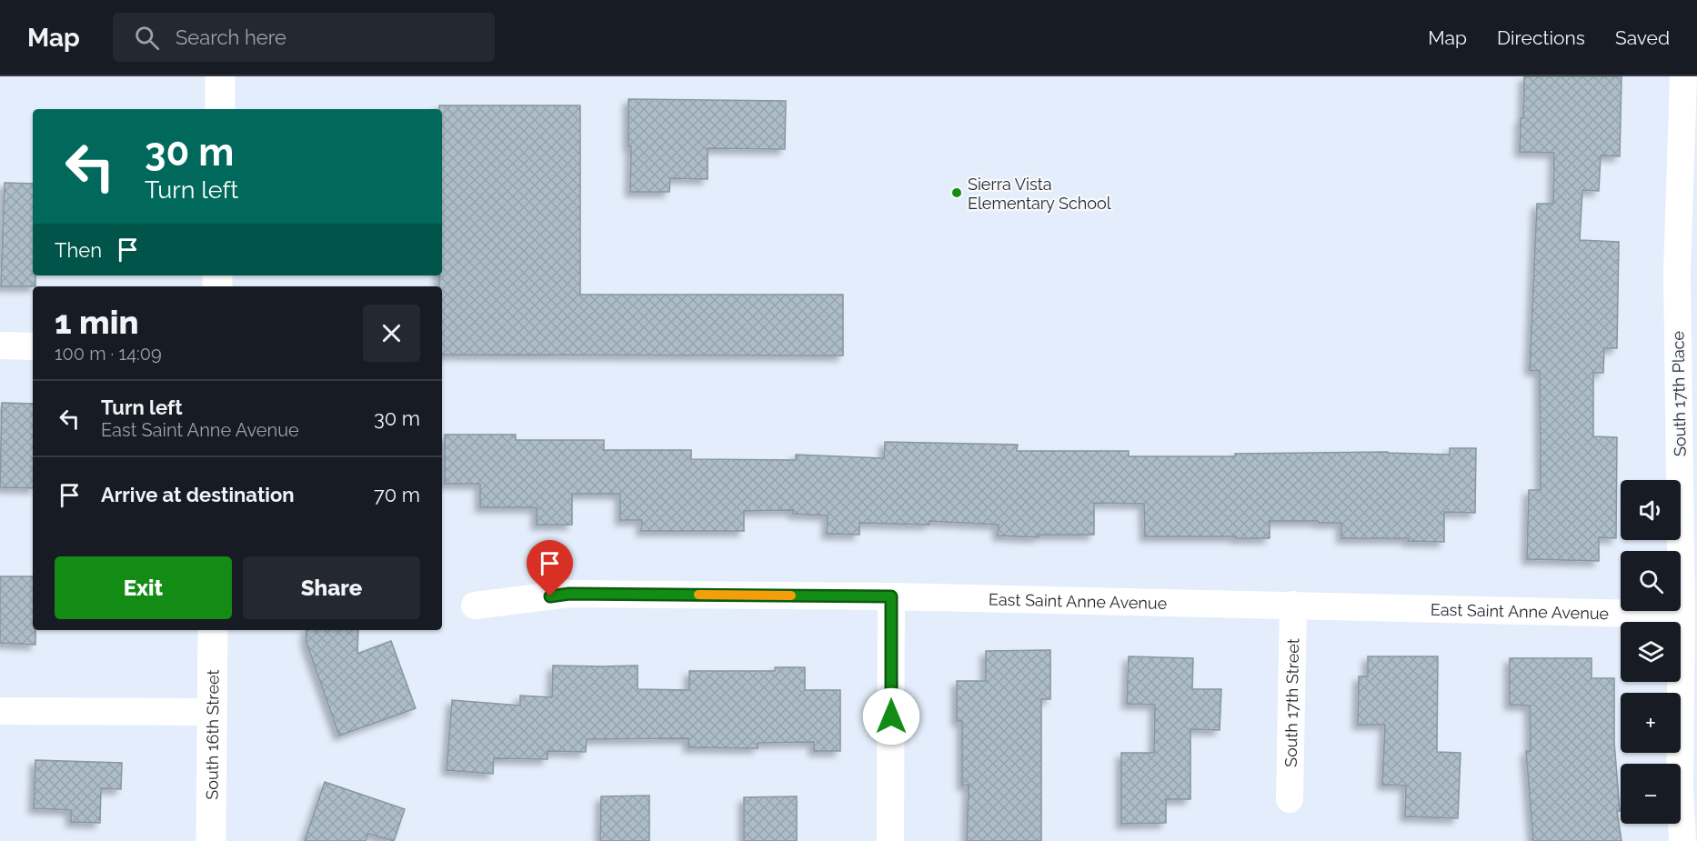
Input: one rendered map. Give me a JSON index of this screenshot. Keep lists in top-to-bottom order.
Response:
{
  "streets": {
    "main road": ["South 16th Street"],
    "street": ["South 17th Place", "East Saint Anne Avenue", "South 17th Street"]
  },
  "crossings": [
    ["South 17th Place", "East Saint Anne Avenue"],
    ["East Saint Anne Avenue", "South 17th Street"]
  ],
  "places": ["Sierra Vista Elementary School"],
  "page": {
    "header": "Map",
    "search": "Search here",
    "nav": ["Map", "Directions", "Saved"],
    "turn": ["30 m", "Turn left"],
    "then": "Then",
    "heading": ["1 min", "100 m · 14:09"],
    "list": [
      {
        "name": "Turn left",
        "note": "East Saint Anne Avenue",
        "value": "30 m"
      },
      {
        "name": "Arrive at destination",
        "value": "70 m"
      }
    ],
    "map_buttons": ["+", "−"],
    "buttons": ["Exit", "Share"]
  }
}
